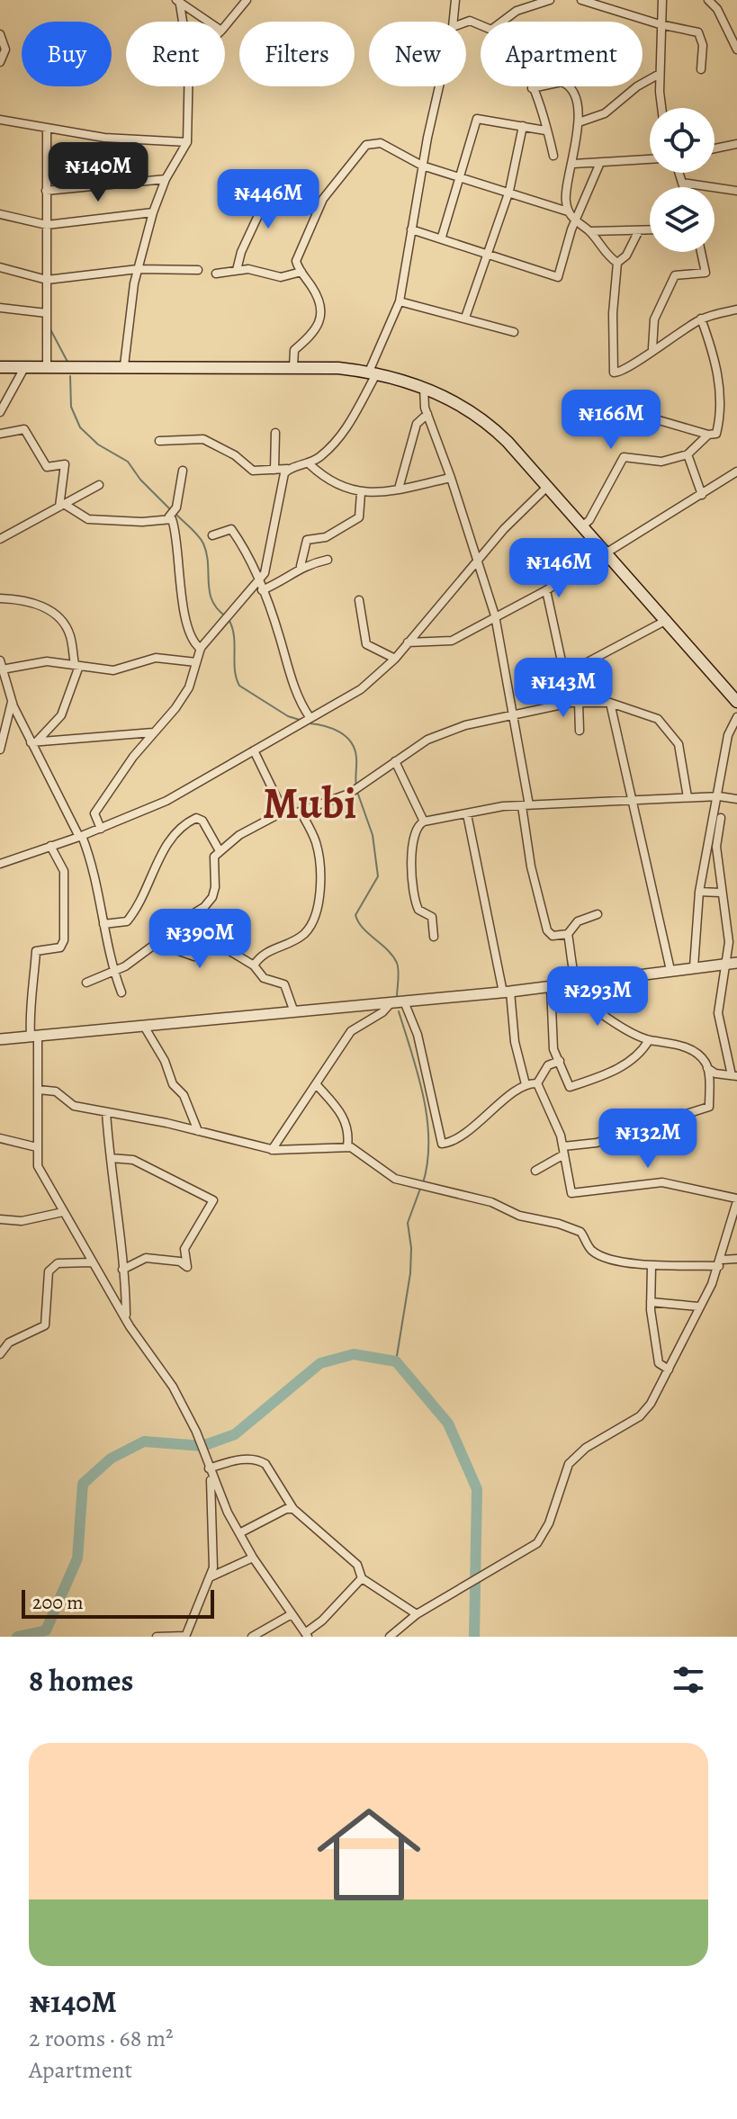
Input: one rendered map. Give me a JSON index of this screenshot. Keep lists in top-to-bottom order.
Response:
{
  "districts": ["Mubi"],
  "scale_bar": "200 m",
  "page": {
    "chip": [
      "Buy",
      "Rent",
      "Filters",
      "New",
      "Apartment"
    ],
    "price": [
      "₦140M",
      "₦446M",
      "₦166M",
      "₦146M",
      "₦143M",
      "₦390M",
      "₦293M",
      "₦132M"
    ],
    "scale": "200 m",
    "heading": "8 homes",
    "list": [
      {
        "name": "₦140M",
        "note": "2 rooms · 68 m² · Apartment"
      }
    ]
  }
}
